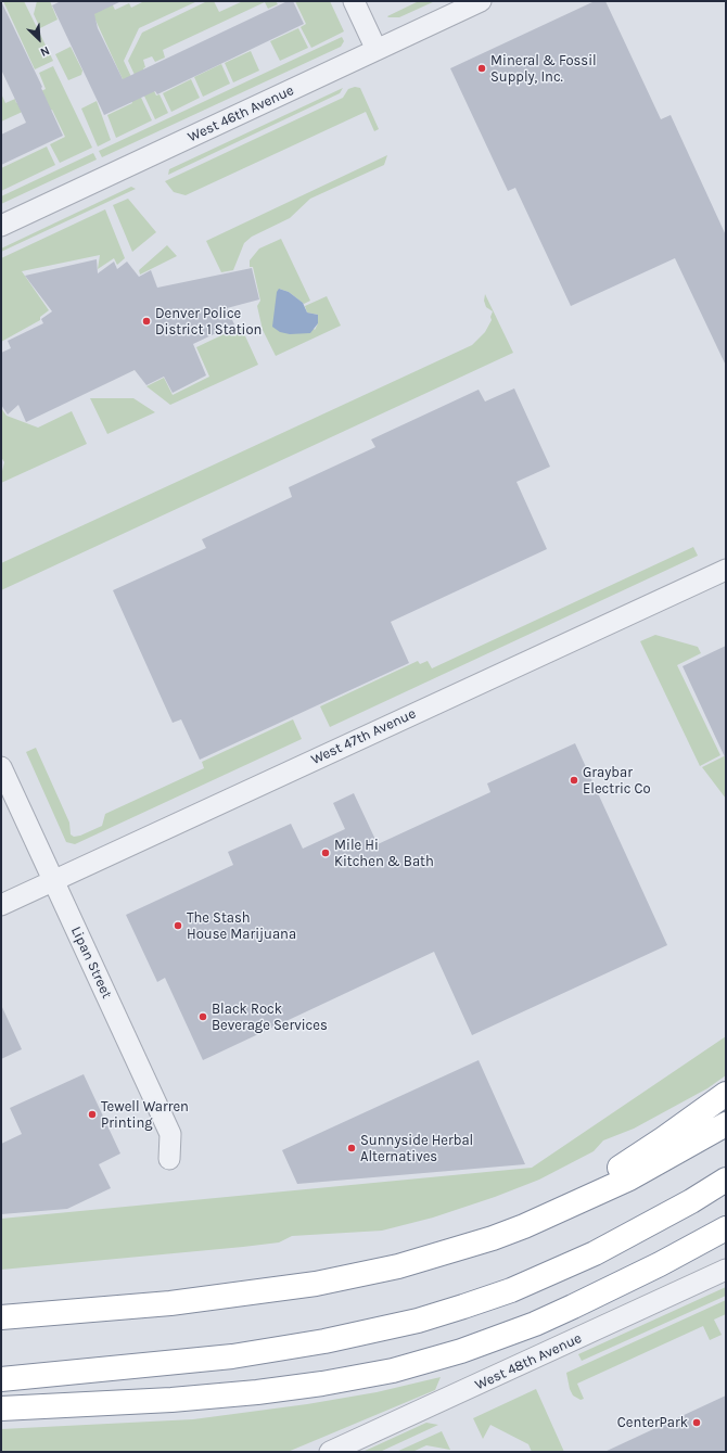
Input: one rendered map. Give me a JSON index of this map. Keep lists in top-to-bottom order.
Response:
{
  "streets": {
    "street": [
      "West 46th Avenue",
      "West 47th Avenue",
      "Lipan Street",
      "West 48th Avenue"
    ]
  },
  "crossings": [
    ["West 47th Avenue", "Lipan Street"]
  ],
  "places": [
    "Mineral & Fossil Supply, Inc.",
    "Denver Police District 1 Station",
    "Graybar Electric Co",
    "Mile Hi Kitchen & Bath",
    "The Stash House Marijuana",
    "Black Rock Beverage Services",
    "Tewell Warren Printing",
    "Sunnyside Herbal Alternatives",
    "CenterPark"
  ],
  "north": "bottom right"
}
